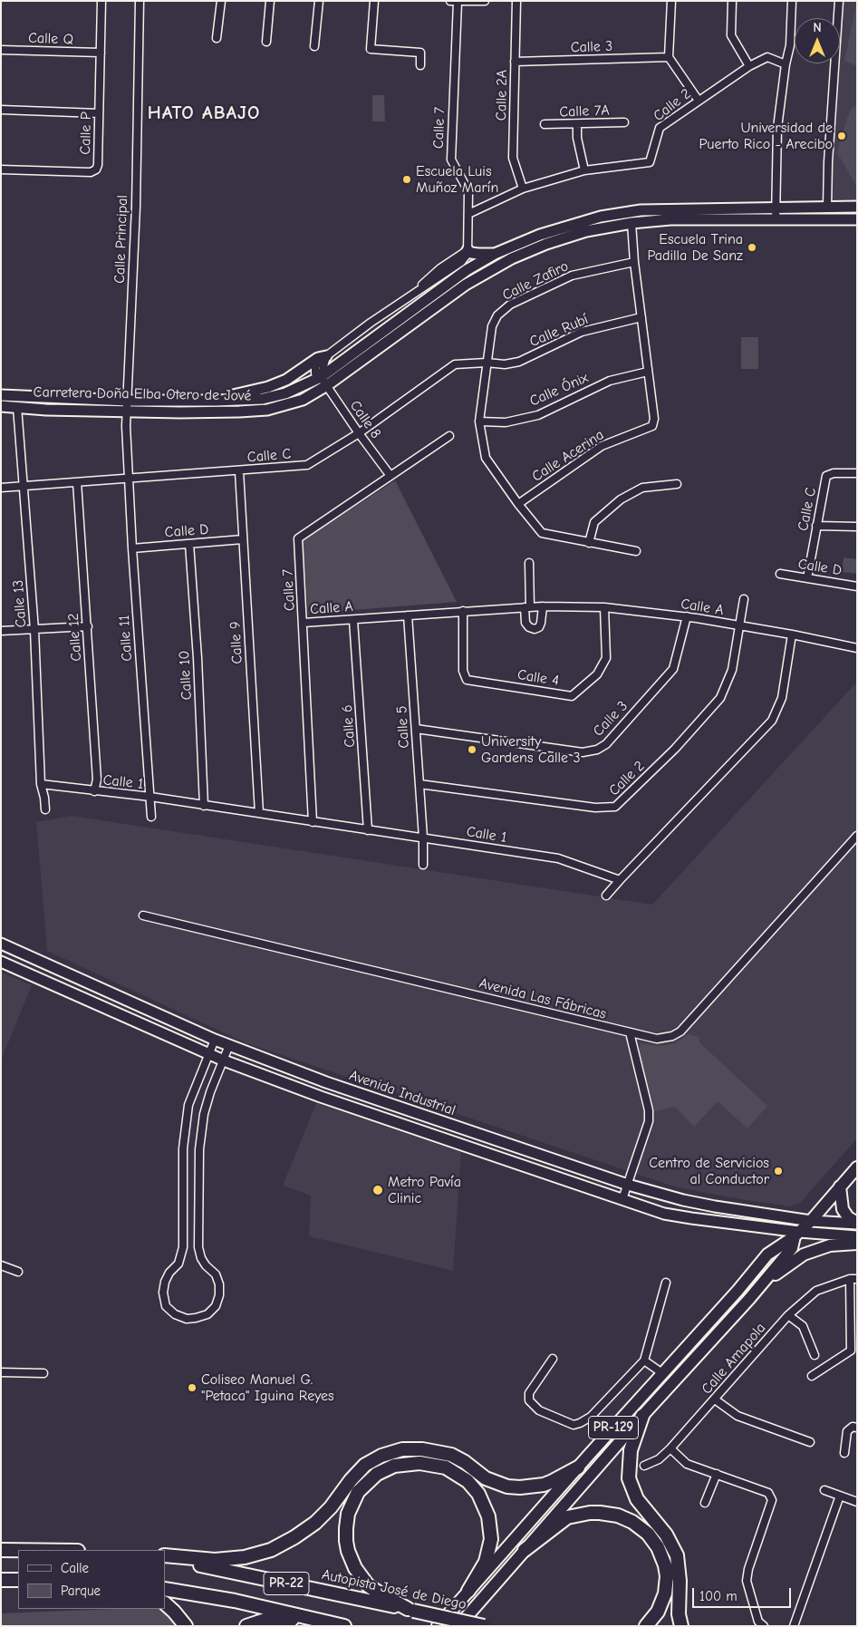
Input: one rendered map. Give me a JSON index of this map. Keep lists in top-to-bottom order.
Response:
{
  "streets": {
    "highway": ["PR-22", "Autopista José de Diego"],
    "main road": ["PR-129"],
    "street": [
      "Calle Q",
      "Calle 3",
      "Calle 2A",
      "Calle 2",
      "Calle 7A",
      "Calle 7",
      "Calle P",
      "Calle Principal",
      "Calle Zafiro",
      "Calle Rubí",
      "Calle Ónix",
      "Carretera Doña Elba Otero de Jové",
      "Calle 8",
      "Calle C",
      "Calle Acerina",
      "Calle D",
      "Calle 13",
      "Calle A",
      "Calle 12",
      "Calle 11",
      "Calle 9",
      "Calle 10",
      "Calle 4",
      "Calle 6",
      "Calle 5",
      "Calle 1",
      "Avenida Las Fábricas",
      "Avenida Industrial",
      "Calle Amapola"
    ]
  },
  "crossings": [
    ["Calle Q", "Calle P"],
    ["Calle 3", "Calle 2A"],
    ["Calle 3", "Calle A"],
    ["Calle 3", "Calle 5"],
    ["Calle 2A", "Calle 2"],
    ["Calle 2", "Calle 7"],
    ["Calle 2", "Calle A"],
    ["Calle 2", "Calle 5"],
    ["Calle 7", "Calle 8"],
    ["Calle 7", "Calle A"],
    ["Calle 7", "Calle 1"],
    ["Calle Principal", "Carretera Doña Elba Otero de Jové"],
    ["Calle Principal", "Calle C"],
    ["Calle Principal", "Calle 11"],
    ["Calle Zafiro", "Calle Rubí"],
    ["Calle Zafiro", "Calle C"],
    ["Calle Rubí", "Calle C"],
    ["Calle Ónix", "Calle Acerina"],
    ["Carretera Doña Elba Otero de Jové", "Calle 8"],
    ["Carretera Doña Elba Otero de Jové", "Calle 13"],
    ["Calle 8", "Calle C"],
    ["Calle C", "Calle D"],
    ["Calle C", "Calle 13"],
    ["Calle C", "Calle 12"],
    ["Calle C", "Calle 11"],
    ["Calle C", "Calle 9"],
    ["Calle D", "Calle 11"],
    ["Calle D", "Calle 9"],
    ["Calle D", "Calle 10"],
    ["Calle 13", "Calle 1"],
    ["Calle A", "Calle 4"],
    ["Calle A", "Calle 6"],
    ["Calle A", "Calle 5"],
    ["Calle 12", "Calle 1"],
    ["Calle 11", "Calle 1"],
    ["Calle 9", "Calle 1"],
    ["Calle 10", "Calle 1"],
    ["Calle 6", "Calle 1"],
    ["Calle 5", "Calle 1"],
    ["Avenida Industrial", "PR-129"]
  ],
  "districts": ["HATO ABAJO"],
  "places": [
    "Universidad de Puerto Rico - Arecibo",
    "Escuela Luis Muñoz Marín",
    "Escuela Trina Padilla De Sanz",
    "University Gardens Calle 3",
    "Centro de Servicios al Conductor",
    "Metro Pavía Clinic",
    "Coliseo Manuel G. \"Petaca\" Iguina Reyes"
  ],
  "legend": ["Calle", "Parque"],
  "scale_bar": "100 m",
  "north": "top"
}
